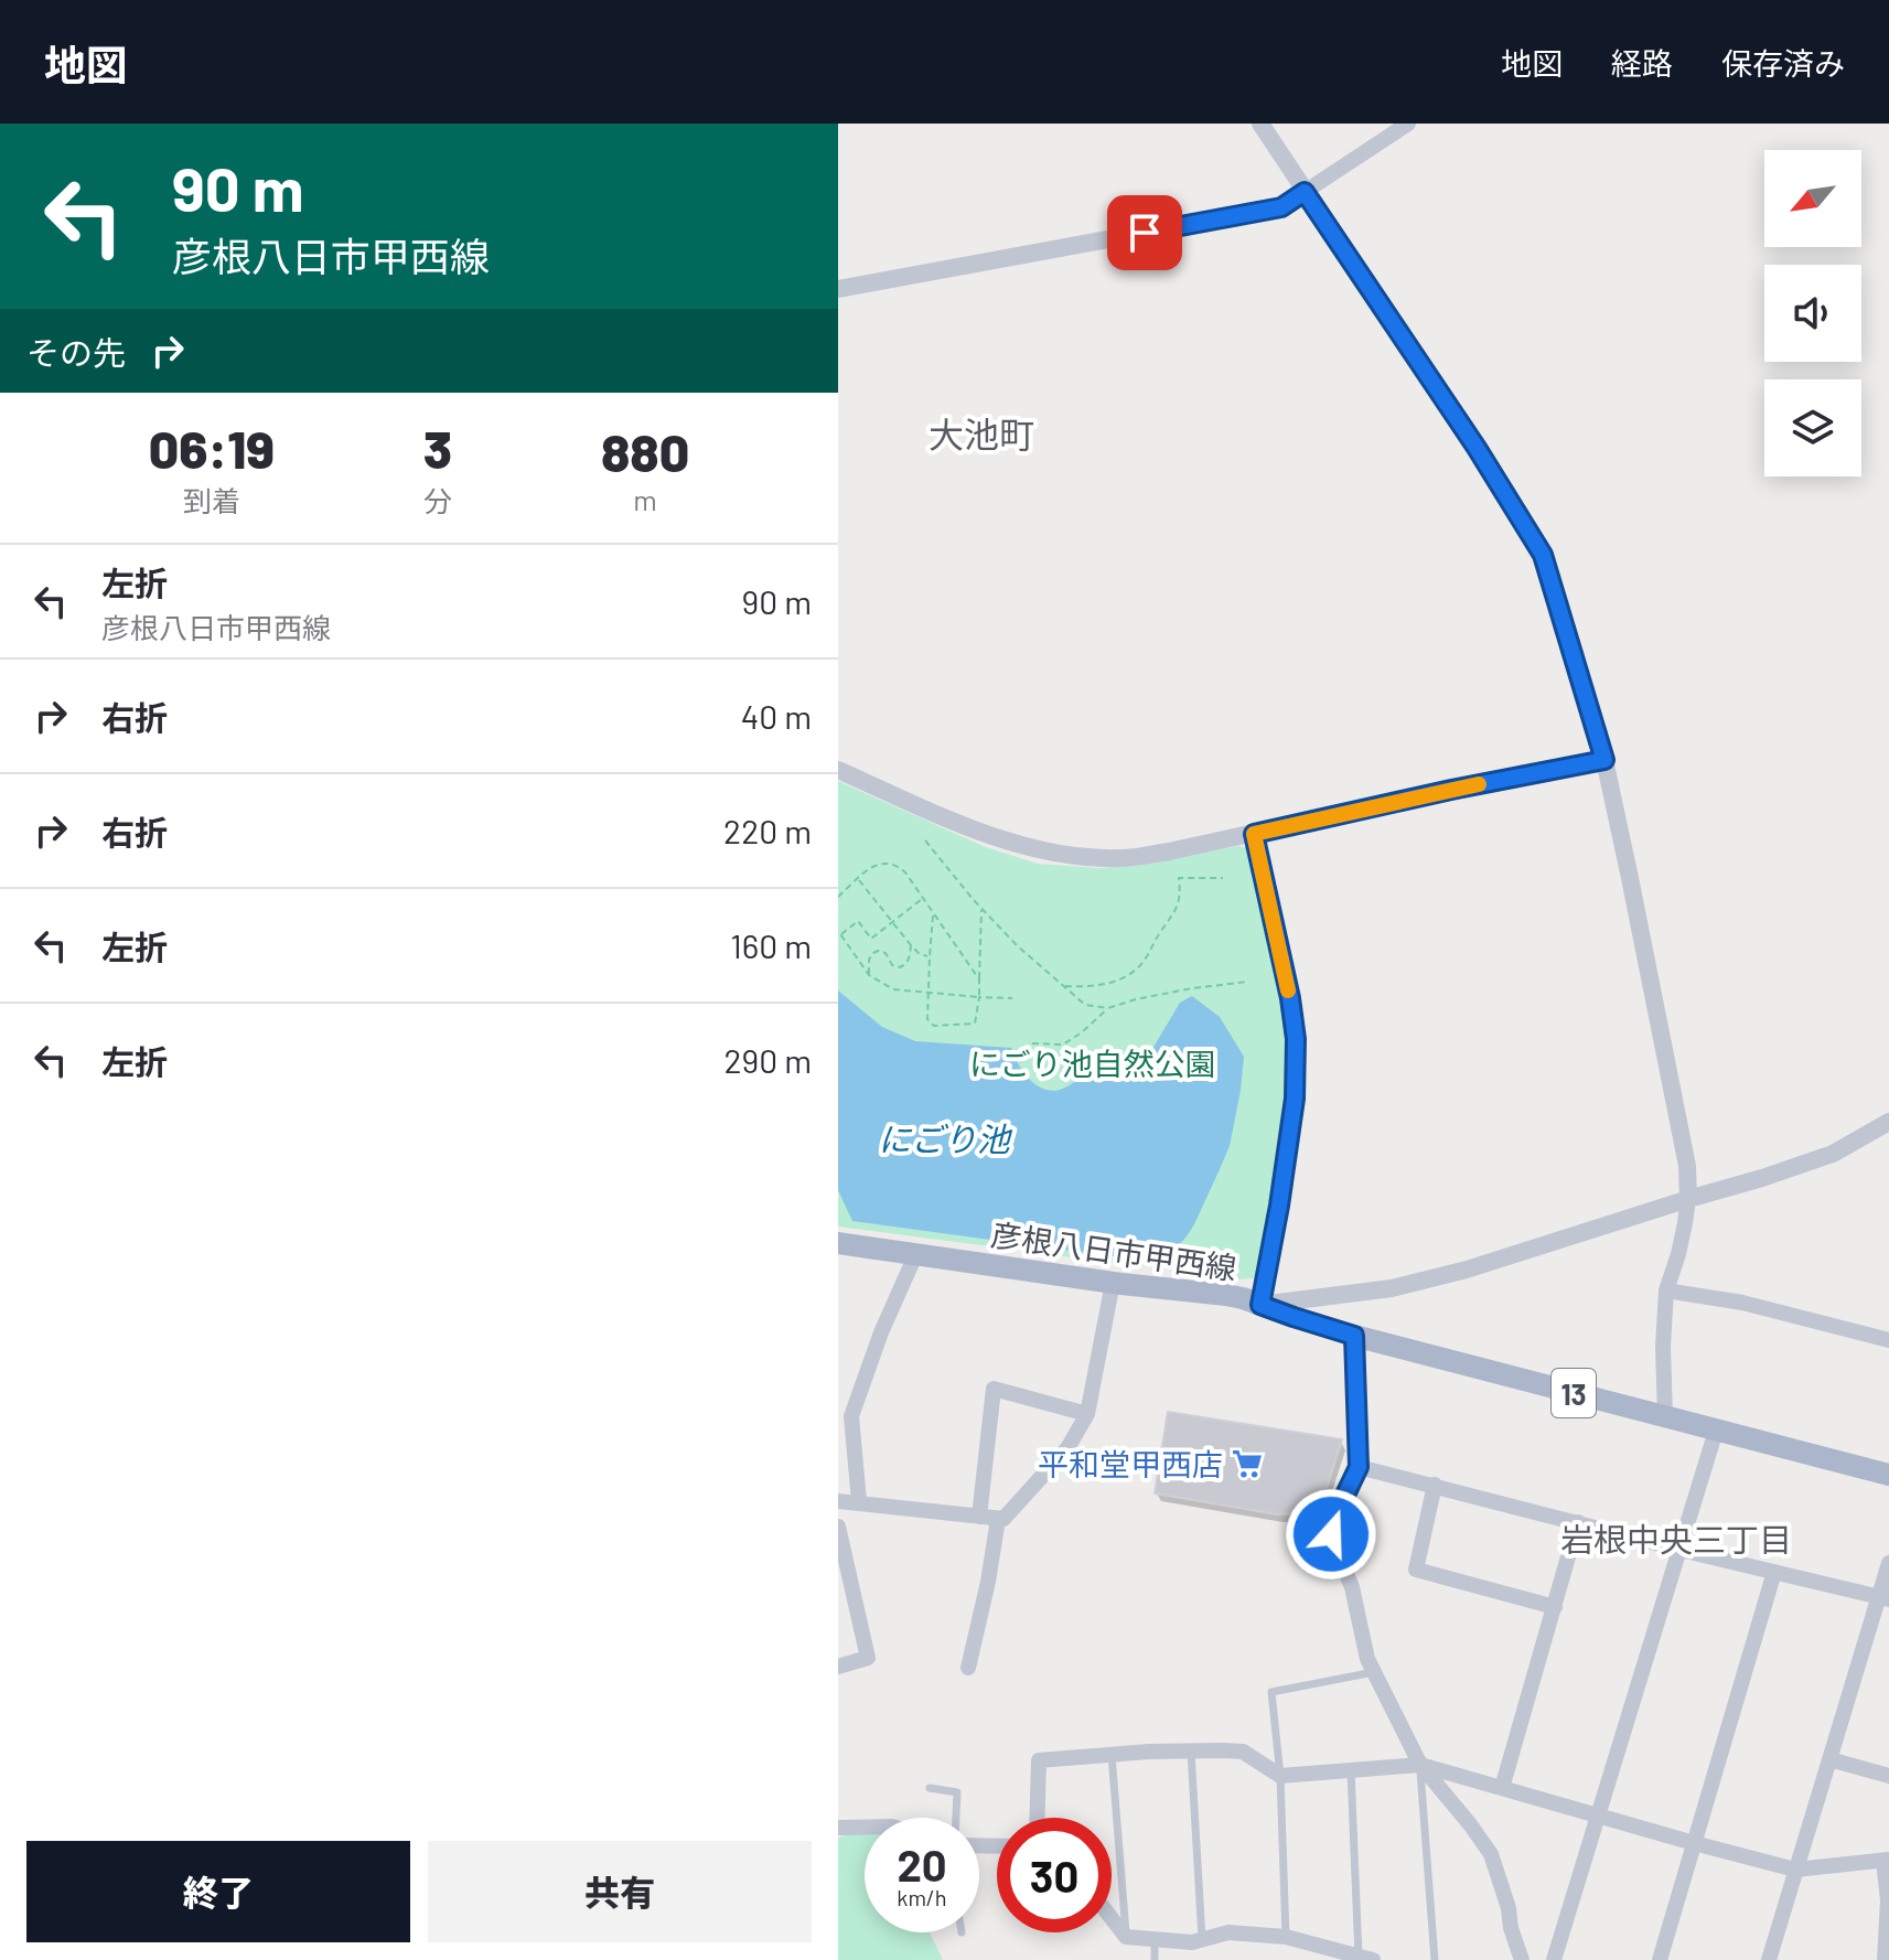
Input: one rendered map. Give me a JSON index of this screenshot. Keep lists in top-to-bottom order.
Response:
{
  "streets": {
    "main road": ["彦根八日市甲西線", "13"]
  },
  "districts": ["大池町", "岩根中央三丁目"],
  "water": ["にごり池"],
  "parks": ["にごり池自然公園"],
  "places": {
    "supermarket": ["平和堂甲西店"]
  },
  "north": "bottom left",
  "page": {
    "header": "地図",
    "nav": ["地図", "経路", "保存済み"],
    "turn": ["90 m", "彦根八日市甲西線"],
    "then": "その先",
    "eta": [
      "06:19",
      "到着",
      "3",
      "分",
      "880",
      "m"
    ],
    "list": [
      {
        "name": "左折",
        "note": "彦根八日市甲西線",
        "value": "90 m"
      },
      {
        "name": "右折",
        "value": "40 m"
      },
      {
        "name": "右折",
        "value": "220 m"
      },
      {
        "name": "左折",
        "value": "160 m"
      },
      {
        "name": "左折",
        "value": "290 m"
      }
    ],
    "speed": "20 km/h",
    "limit": "30",
    "buttons": ["終了", "共有"]
  }
}
